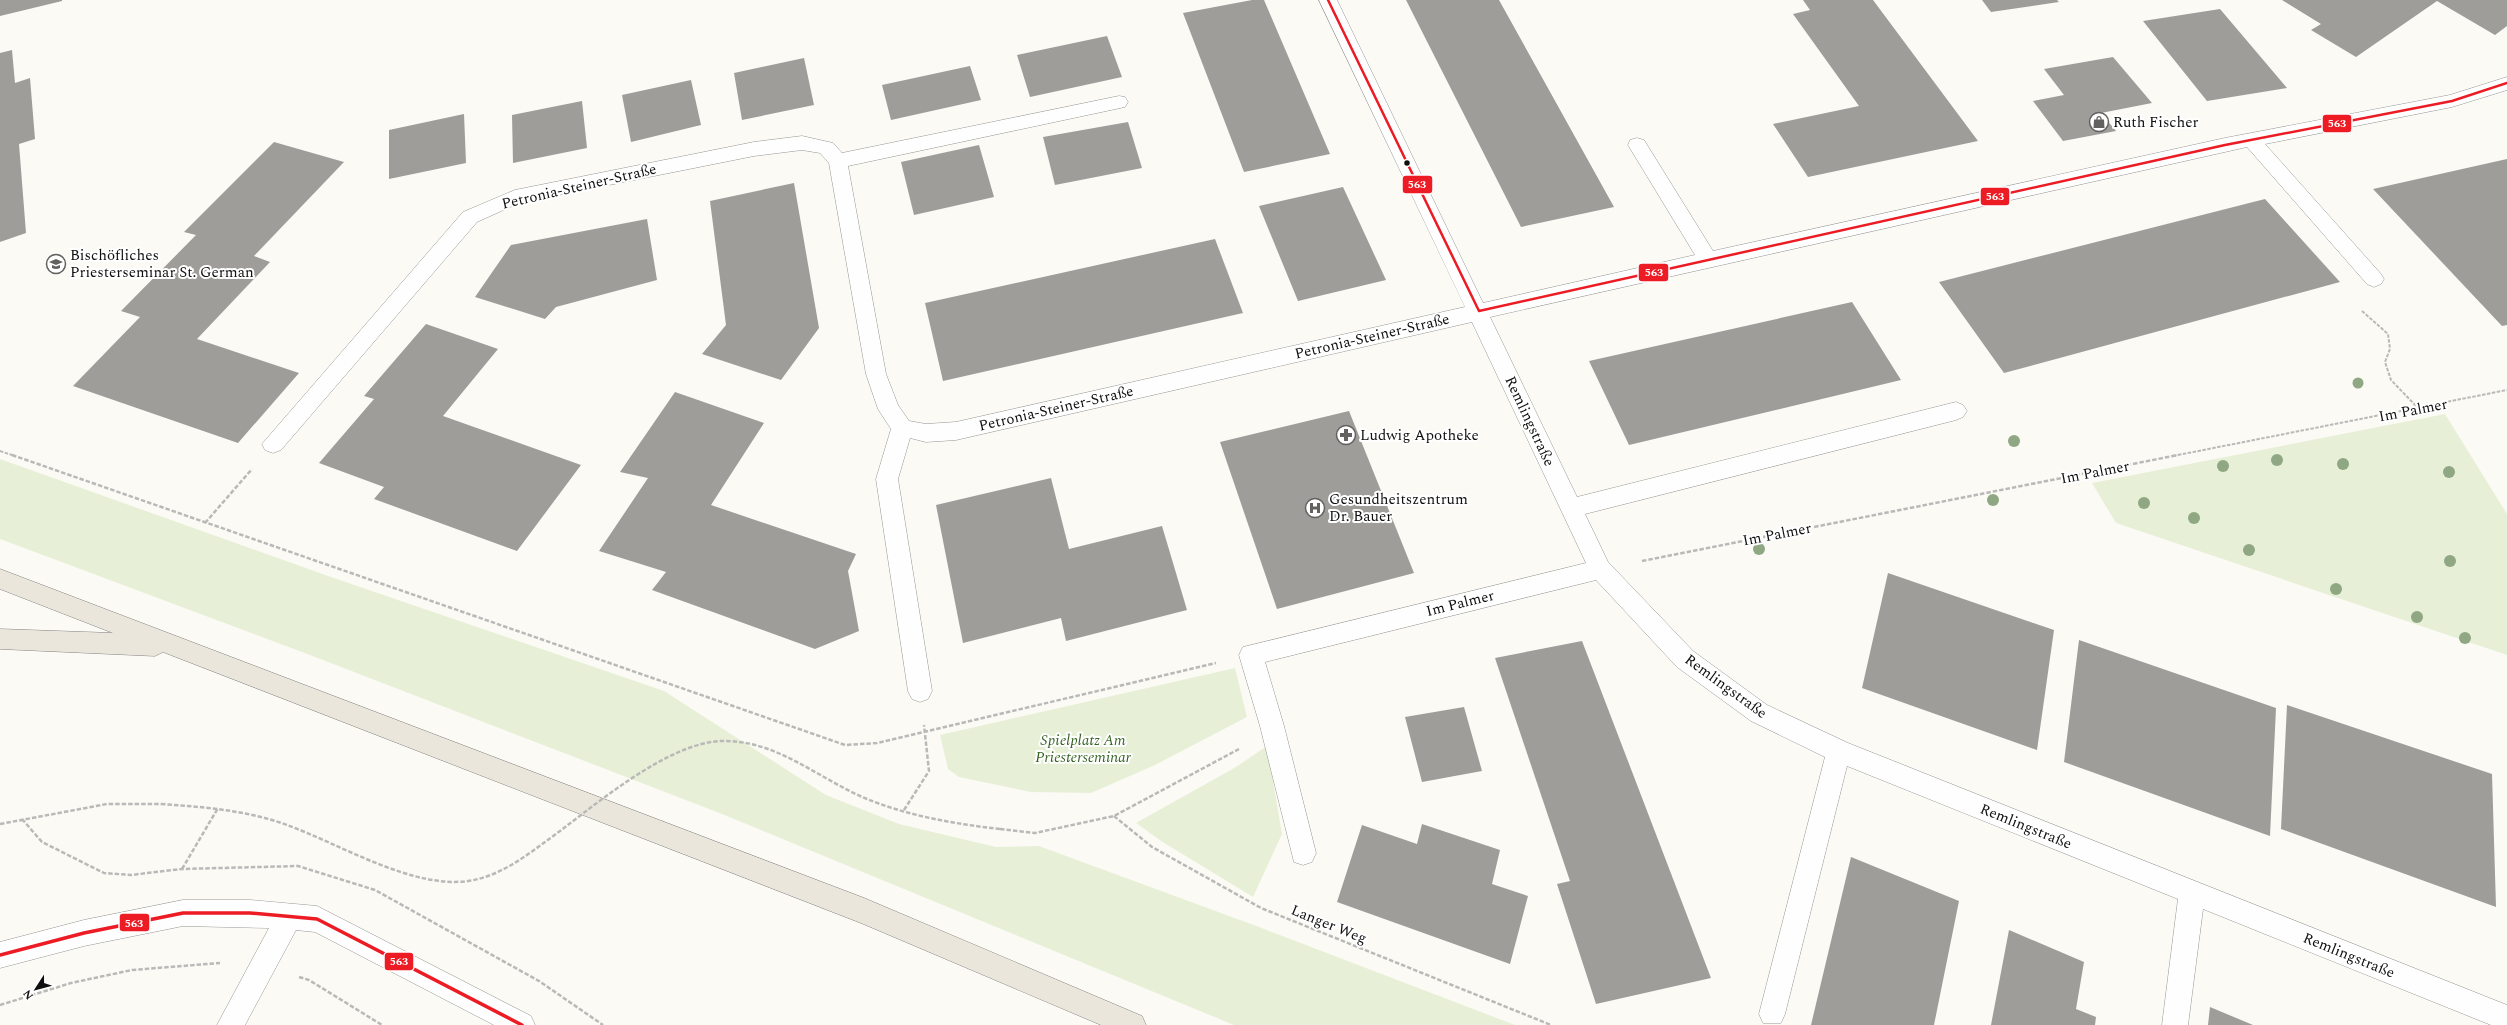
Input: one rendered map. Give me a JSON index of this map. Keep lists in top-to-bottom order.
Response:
{
  "streets": {
    "street": ["Petronia-Steiner-Straße", "Im Palmer", "Remlingstraße"],
    "path": ["Langer Weg"]
  },
  "crossings": [
    ["Petronia-Steiner-Straße", "Remlingstraße"],
    ["Im Palmer", "Remlingstraße"]
  ],
  "parks": ["Spielplatz Am Priesterseminar"],
  "places": {
    "shop": ["Ruth Fischer"],
    "school or university": ["Bischöfliches Priesterseminar St. German"],
    "pharmacy": ["Ludwig Apotheke"],
    "hospital": ["Gesundheitszentrum Dr. Bauer"]
  },
  "lines": ["transit line 563"],
  "north": "bottom left"
}
